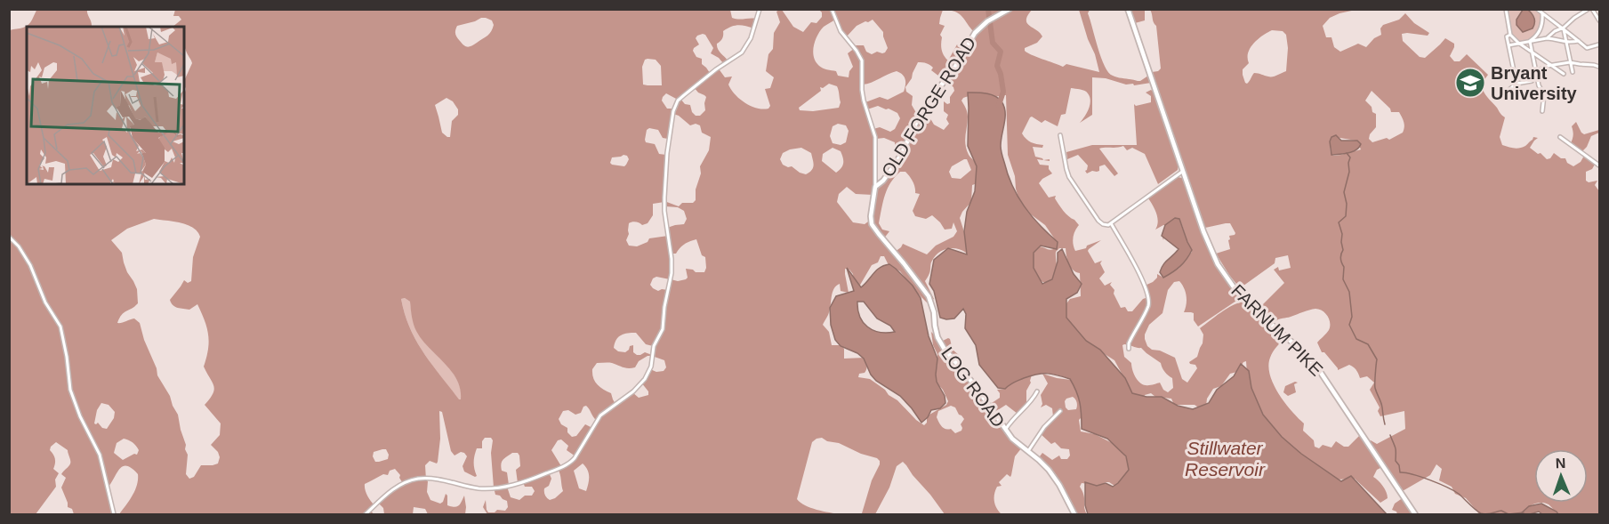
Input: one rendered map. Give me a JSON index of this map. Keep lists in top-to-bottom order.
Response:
{
  "streets": {
    "street": ["OLD FORGE ROAD", "FARNUM PIKE", "LOG ROAD"]
  },
  "crossings": [
    ["OLD FORGE ROAD", "LOG ROAD"]
  ],
  "water": ["Stillwater Reservoir"],
  "places": {
    "school or university": ["Bryant University"]
  },
  "north": "top"
}
